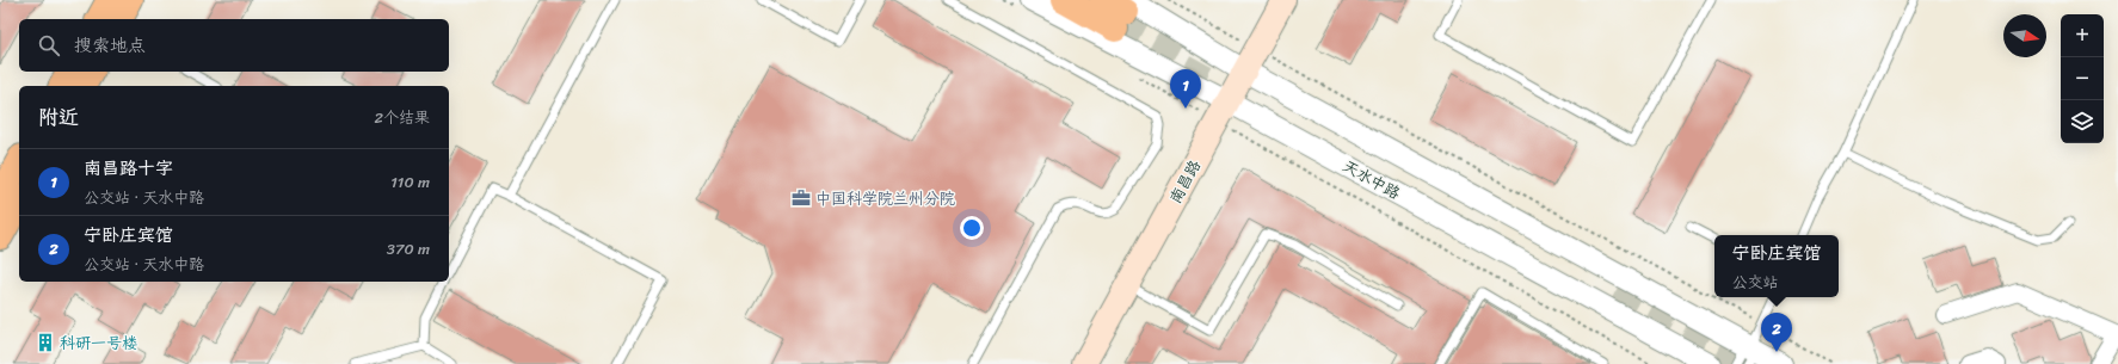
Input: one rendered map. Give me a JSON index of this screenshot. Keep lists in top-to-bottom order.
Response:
{
  "streets": {
    "main road": ["南昌路"],
    "street": ["天水中路"]
  },
  "crossings": [
    ["天水中路", "南昌路"]
  ],
  "places": {
    "office": ["中国科学院兰州分院"],
    "building": ["科研一号楼"]
  },
  "north": "right",
  "page": {
    "map_buttons": ["+", "−"],
    "search": "搜索地点",
    "pins": ["1", "2"],
    "heading": ["附近", "2个结果"],
    "list": [
      {
        "mark": "1",
        "name": "南昌路十字",
        "note": "公交站 · 天水中路",
        "value": "110 m"
      },
      {
        "mark": "2",
        "name": "宁卧庄宾馆",
        "note": "公交站 · 天水中路",
        "value": "370 m"
      }
    ],
    "popup": ["宁卧庄宾馆", "公交站"]
  }
}
